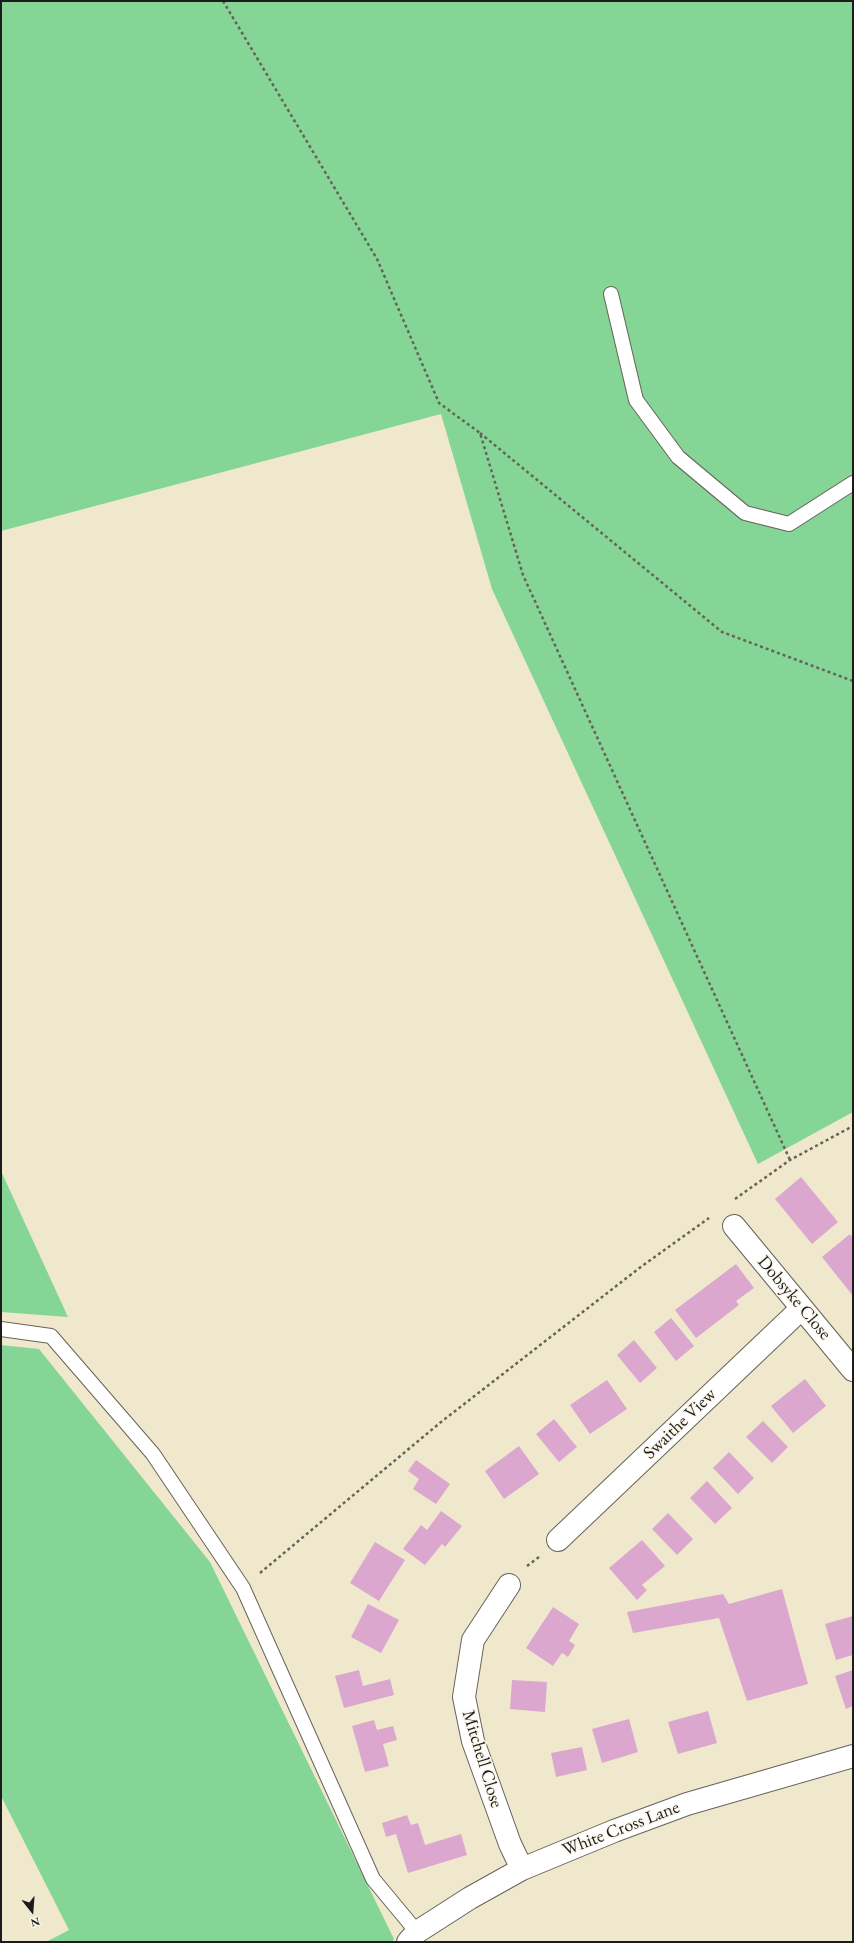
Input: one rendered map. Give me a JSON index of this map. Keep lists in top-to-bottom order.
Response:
{
  "streets": {
    "street": [
      "Dobsyke Close",
      "Swaithe View",
      "Mitchell Close",
      "White Cross Lane"
    ]
  },
  "crossings": [
    ["Dobsyke Close", "Swaithe View"],
    ["Mitchell Close", "White Cross Lane"]
  ],
  "north": "bottom"
}
